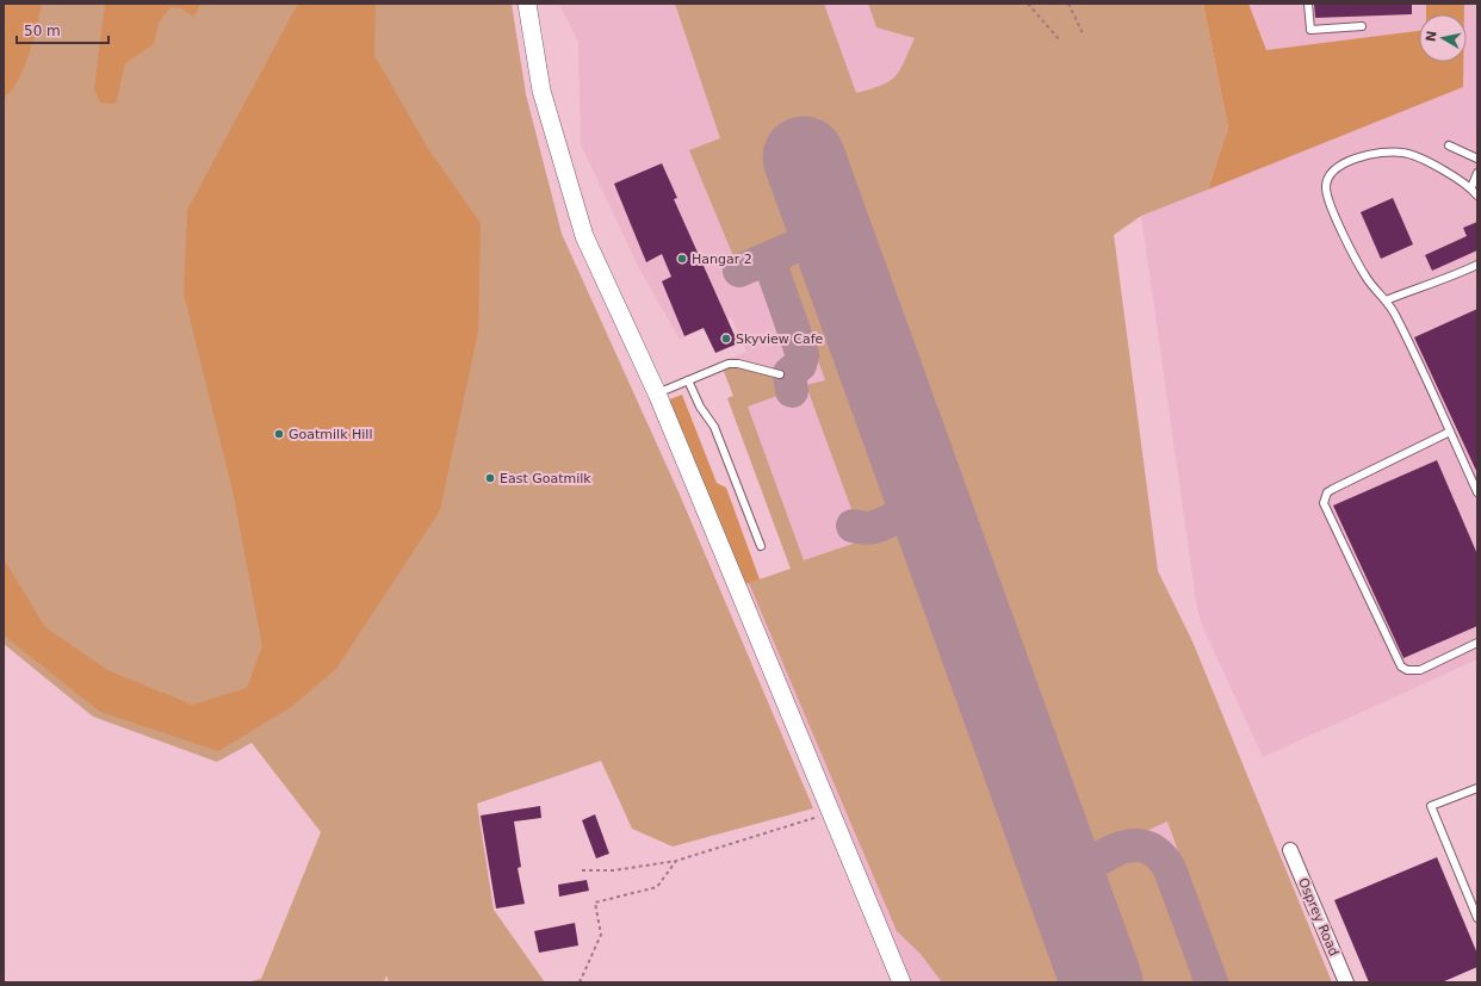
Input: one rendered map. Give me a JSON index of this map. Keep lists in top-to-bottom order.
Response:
{
  "streets": {
    "street": ["Osprey Road"]
  },
  "places": [
    "Hangar 2",
    "Skyview Cafe",
    "Goatmilk Hill",
    "East Goatmilk"
  ],
  "scale_bar": "50 m",
  "north": "left"
}
